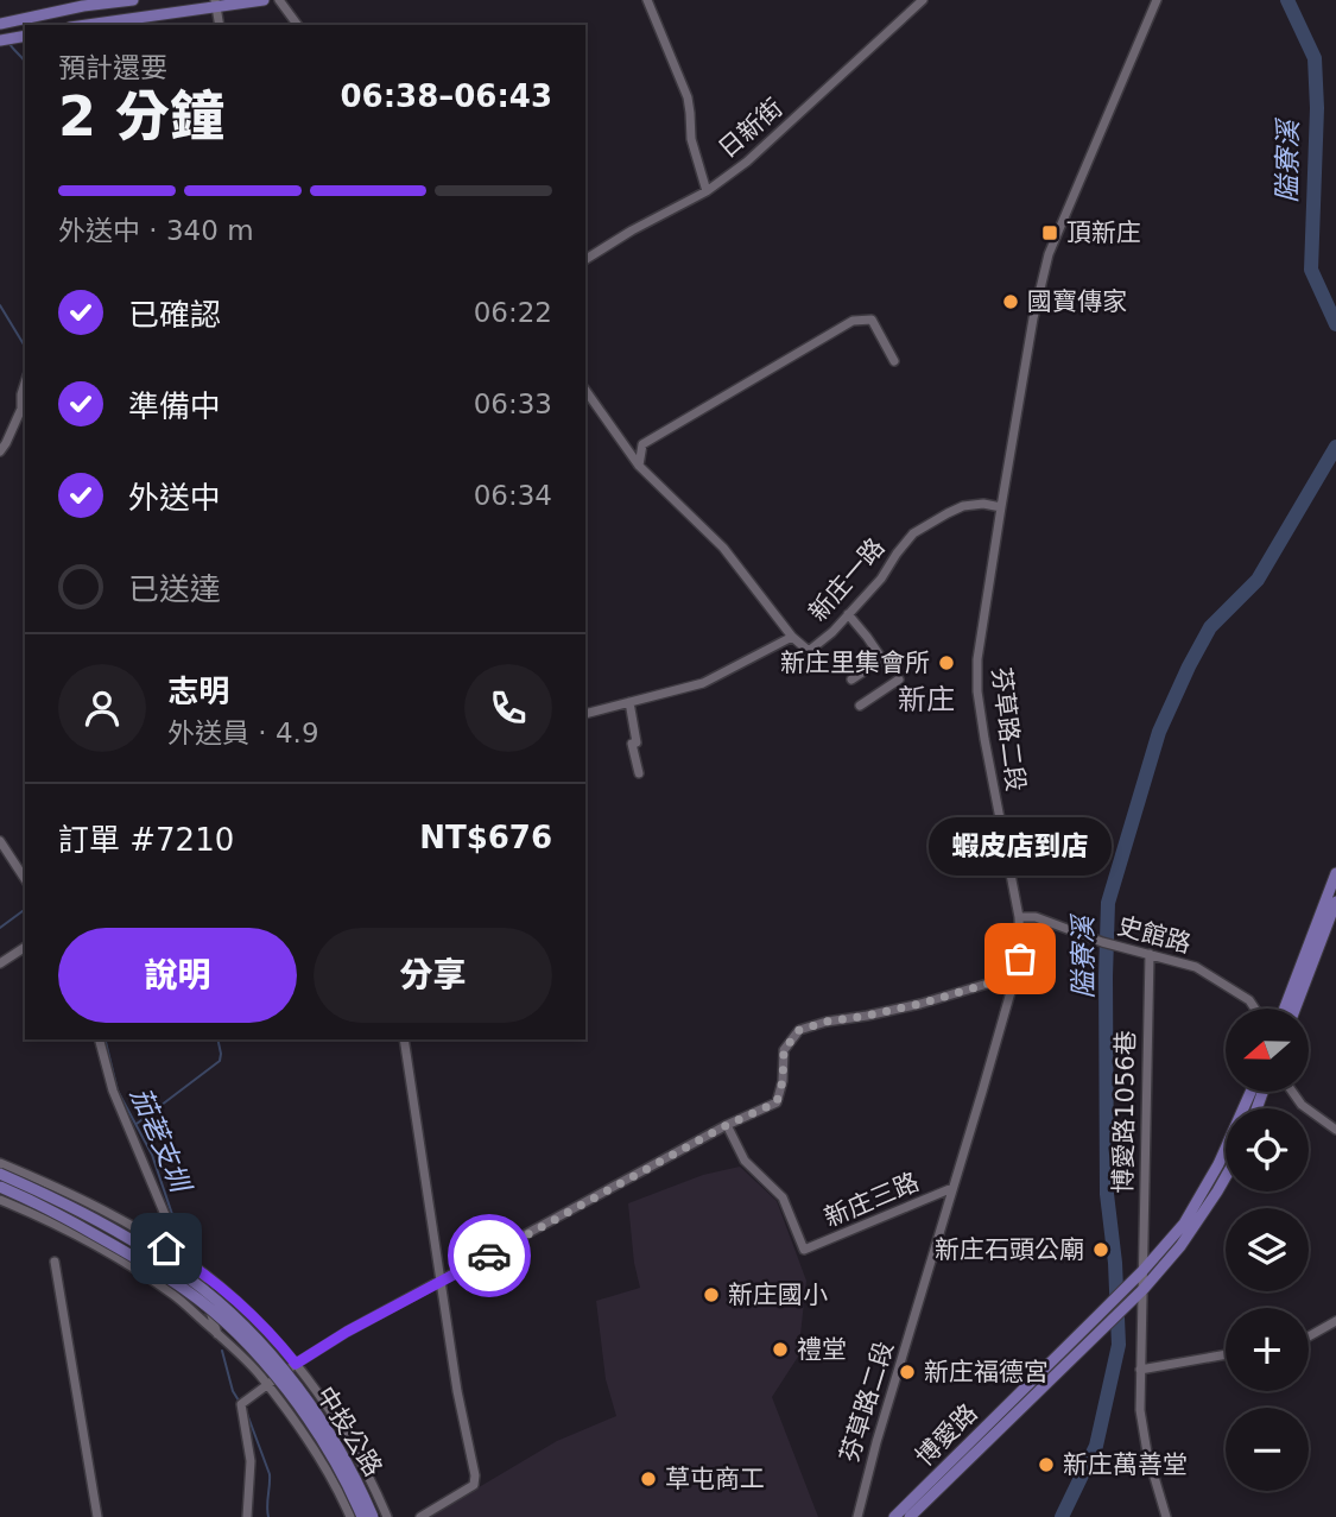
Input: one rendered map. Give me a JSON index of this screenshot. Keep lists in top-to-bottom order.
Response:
{
  "streets": {
    "main road": ["中投公路", "博愛路"],
    "street": [
      "日新街",
      "新庄一路",
      "芬草路二段",
      "史館路",
      "博愛路1056巷",
      "新庄三路"
    ]
  },
  "crossings": [
    ["新庄一路", "芬草路二段"],
    ["芬草路二段", "史館路"],
    ["芬草路二段", "新庄三路"],
    ["史館路", "博愛路1056巷"],
    ["博愛路1056巷", "博愛路"]
  ],
  "districts": ["新庄"],
  "water": ["隘寮溪", "茄荖支圳"],
  "places": {
    "transit": ["頂新庄"],
    "other": [
      "國寶傳家",
      "新庄里集會所",
      "蝦皮店到店",
      "新庄石頭公廟",
      "新庄國小",
      "禮堂",
      "新庄福德宮",
      "新庄萬善堂",
      "草屯商工"
    ]
  },
  "north": "left",
  "page": {
    "heading": ["2 分鐘", "預計還要", "06:38–06:43"],
    "panel": [
      "志明",
      "外送員 · 4.9",
      "訂單 #7210",
      "NT$676"
    ],
    "bar": "外送中 · 340 m",
    "list": [
      ["已確認", "06:22"],
      ["準備中", "06:33"],
      ["外送中", "06:34"],
      "已送達"
    ],
    "bubble": "蝦皮店到店",
    "buttons": ["說明", "分享"],
    "map_buttons": ["+", "−"]
  }
}
